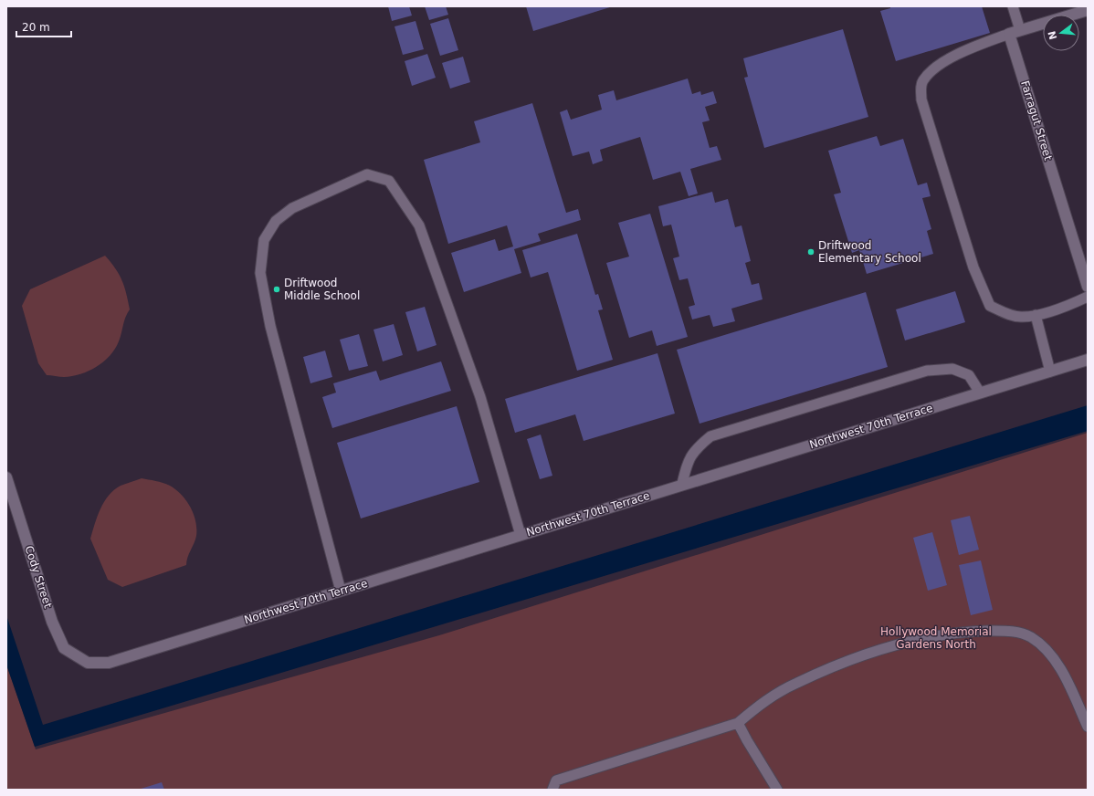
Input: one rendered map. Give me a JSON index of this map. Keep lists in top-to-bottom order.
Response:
{
  "streets": {
    "street": ["Farragut Street", "Northwest 70th Terrace", "Cody Street"]
  },
  "crossings": [
    ["Northwest 70th Terrace", "Cody Street"]
  ],
  "parks": ["Hollywood Memorial Gardens North"],
  "places": ["Driftwood Elementary School", "Driftwood Middle School"],
  "scale_bar": "20 m",
  "north": "left"
}
